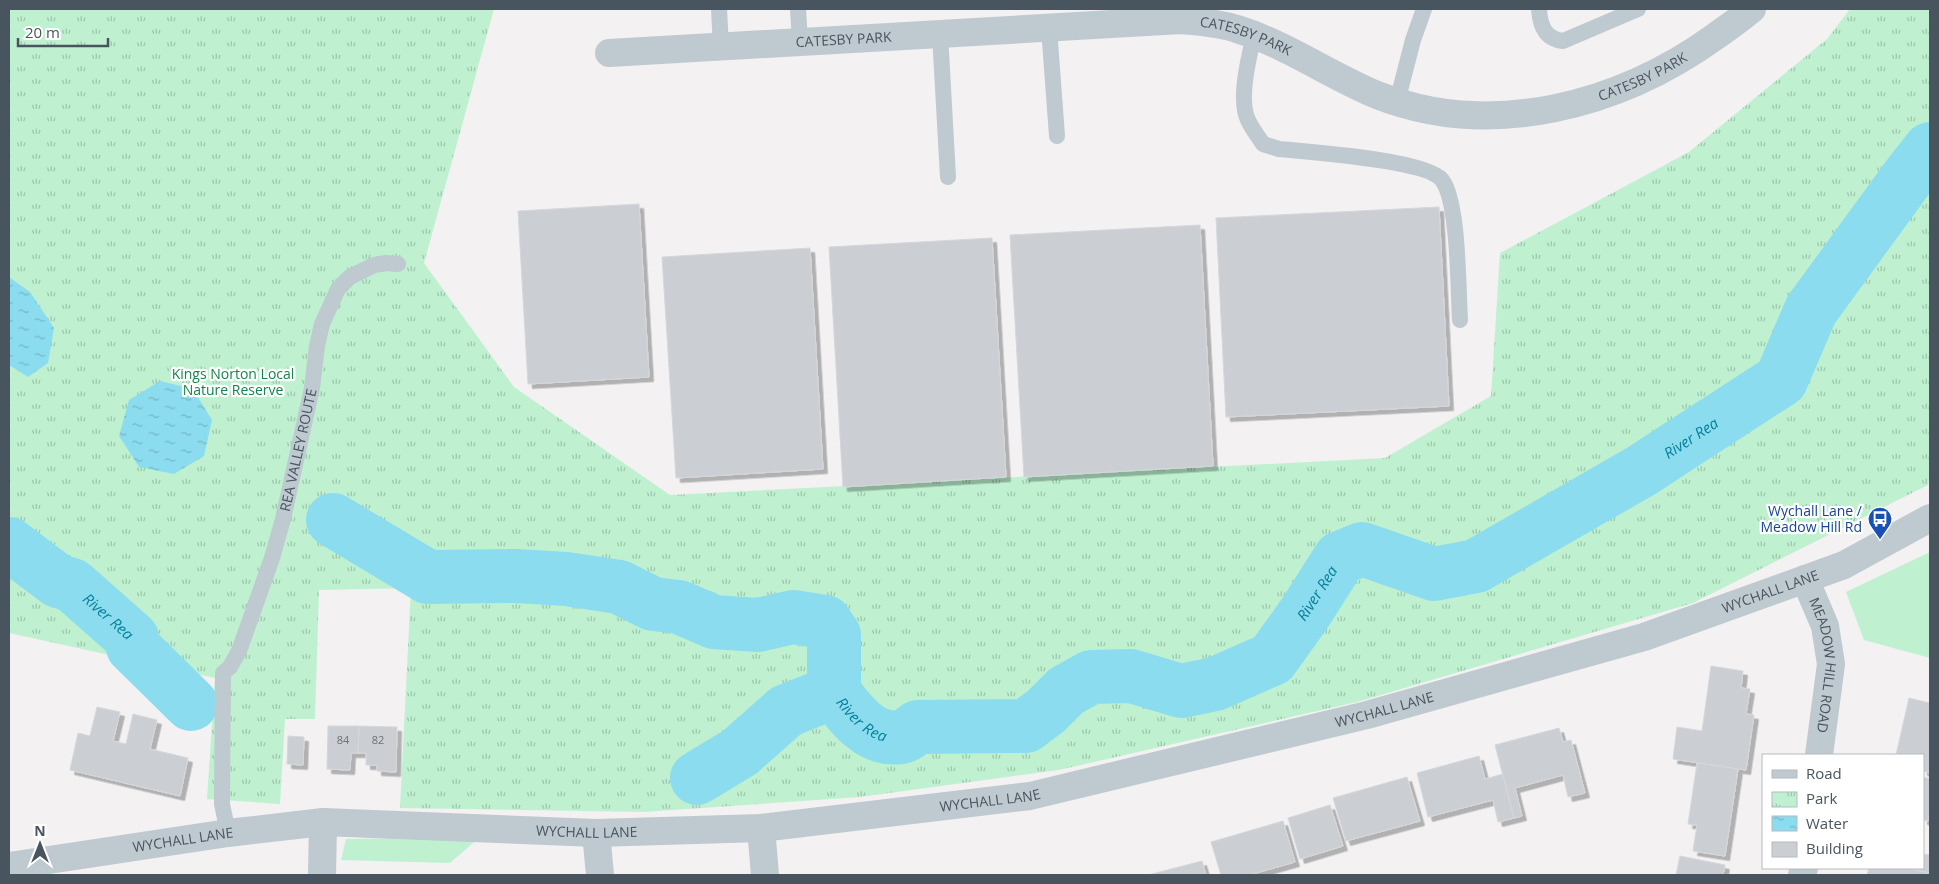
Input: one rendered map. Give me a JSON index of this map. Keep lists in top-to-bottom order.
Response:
{
  "streets": {
    "street": ["CATESBY PARK", "WYCHALL LANE", "MEADOW HILL ROAD"],
    "lane": ["REA VALLEY ROUTE"]
  },
  "crossings": [
    ["REA VALLEY ROUTE", "WYCHALL LANE"],
    ["WYCHALL LANE", "MEADOW HILL ROAD"]
  ],
  "water": ["River Rea"],
  "parks": ["Kings Norton Local Nature Reserve"],
  "places": {
    "bus stop": ["Wychall Lane / Meadow Hill Rd"]
  },
  "house_numbers": ["84", "82"],
  "legend": [
    "Road",
    "Park",
    "Water",
    "Building"
  ],
  "scale_bar": "20 m",
  "north": "top"
}
